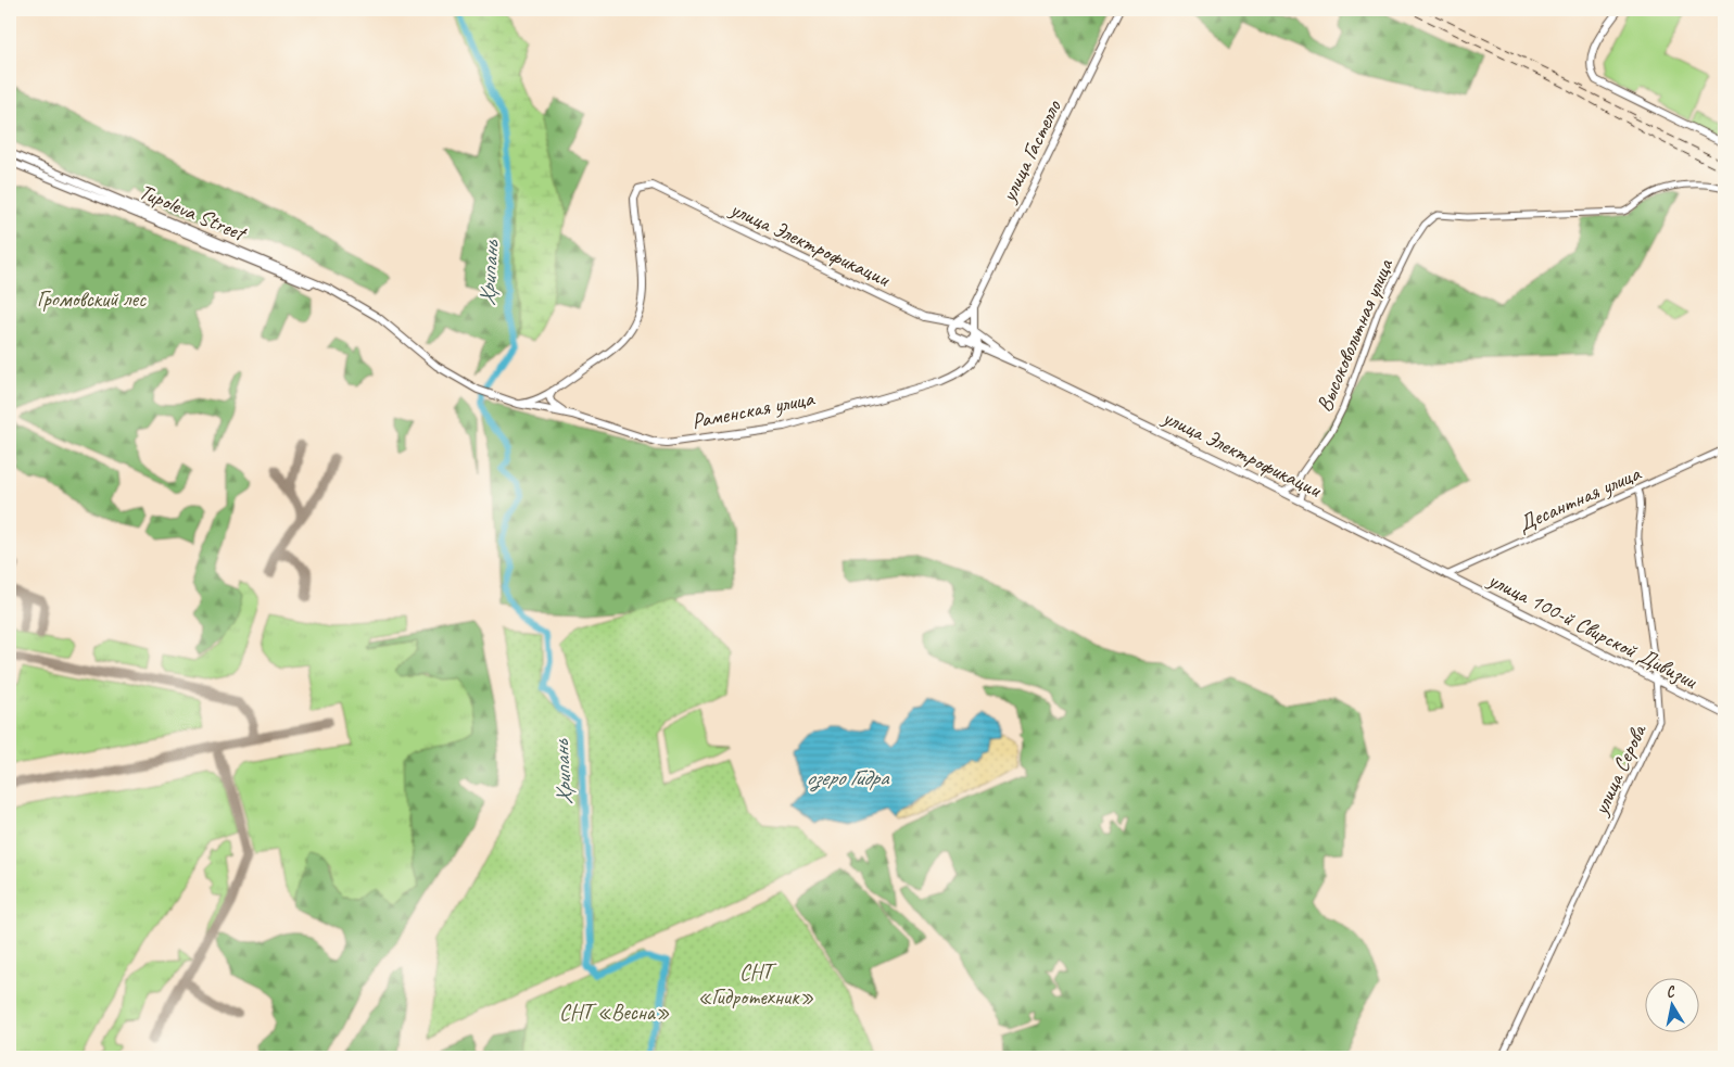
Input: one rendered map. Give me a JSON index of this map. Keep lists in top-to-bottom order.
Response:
{
  "streets": {
    "main road": [
      "улица Гастелло",
      "Tupoleva Street",
      "улица Электрофикации",
      "Раменская улица",
      "улица 100-й Свирской Дивизии"
    ],
    "street": ["Высоковольтная улица", "Десантная улица", "улица Серова"]
  },
  "crossings": [
    ["улица Гастелло", "улица Электрофикации"],
    ["Tupoleva Street", "Раменская улица"],
    ["улица Электрофикации", "Десантная улица"],
    ["улица Электрофикации", "улица 100-й Свирской Дивизии"],
    ["Десантная улица", "улица 100-й Свирской Дивизии"],
    ["Десантная улица", "улица Серова"],
    ["улица 100-й Свирской Дивизии", "улица Серова"]
  ],
  "water": ["Хрипань", "озеро Гидра"],
  "parks": ["Громовский лес", "СНТ «Гидротехник»", "СНТ «Весна»"],
  "north": "top"
}
